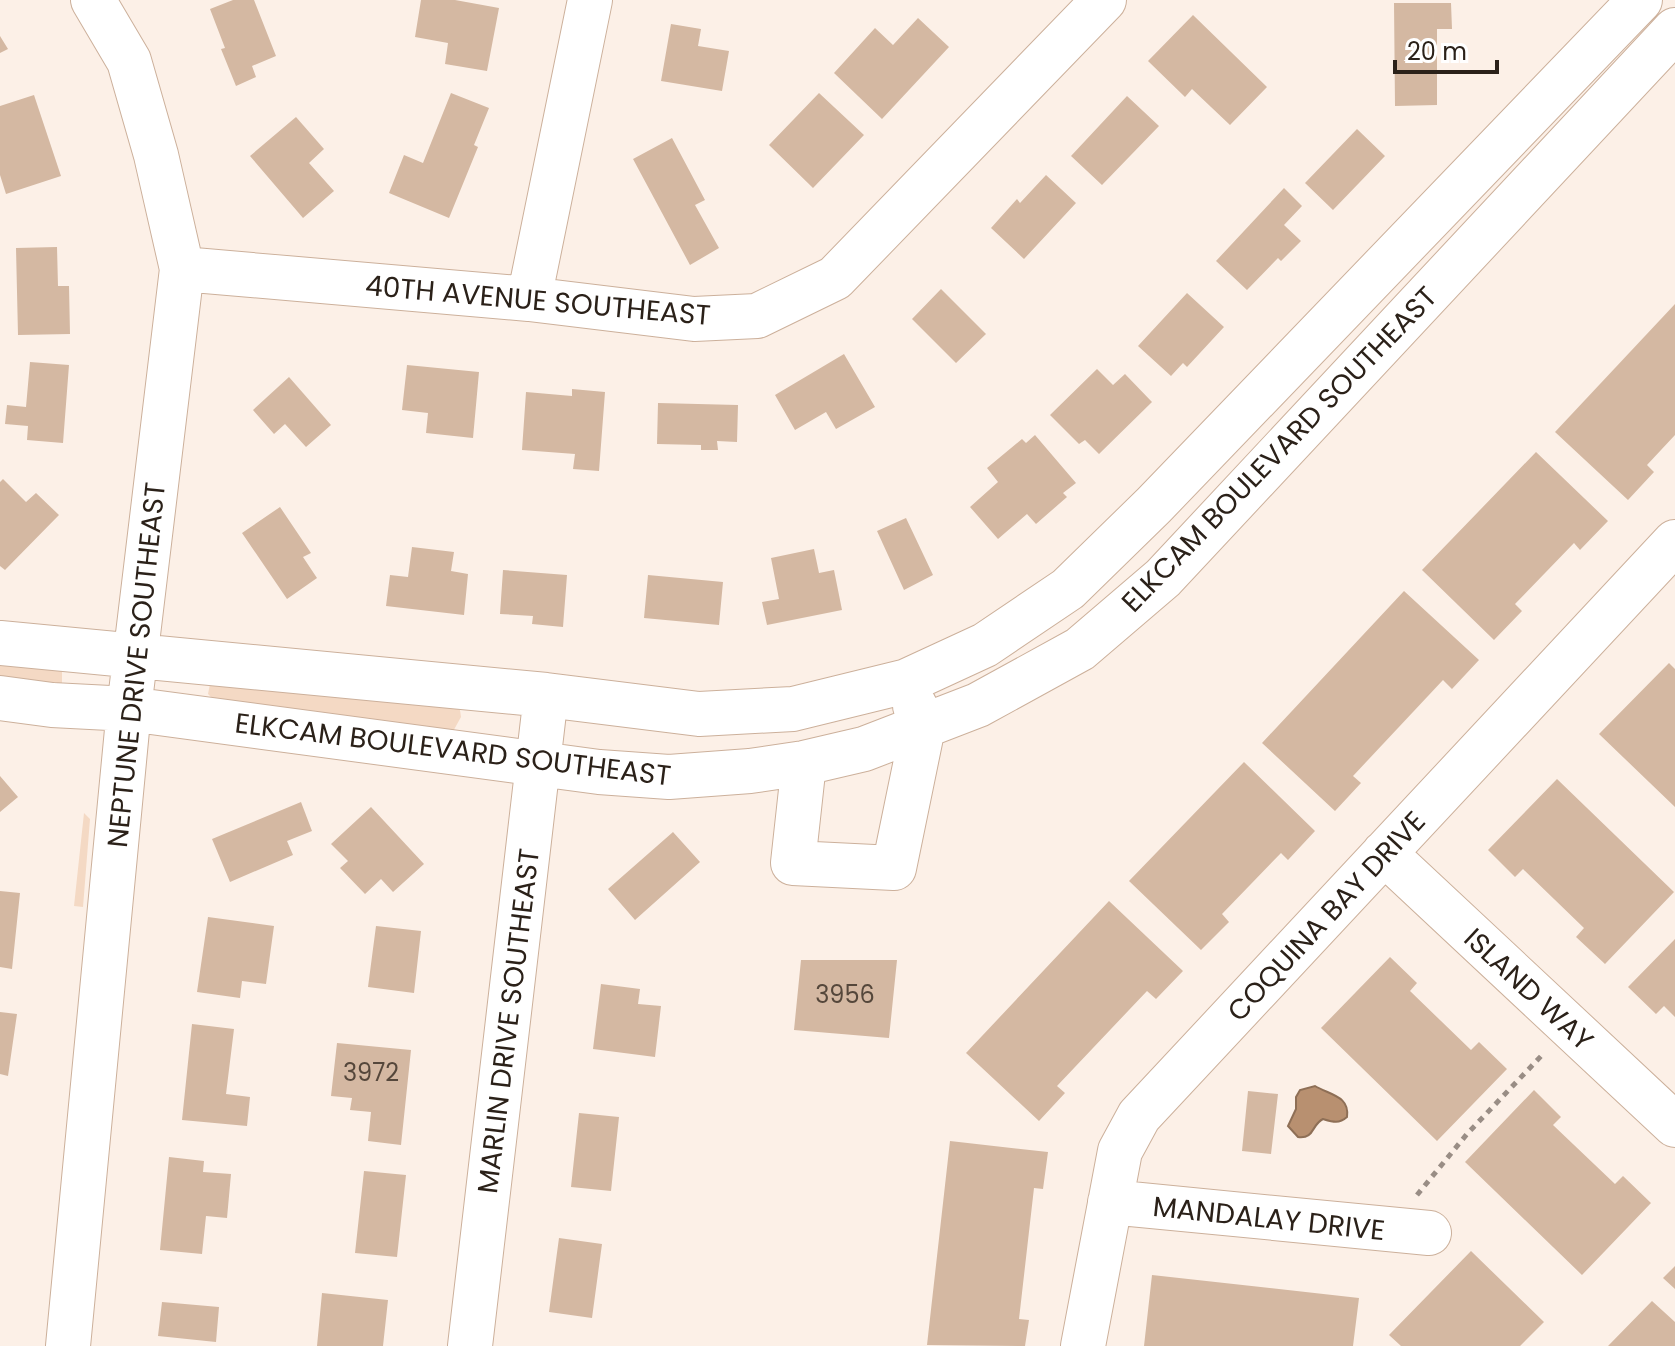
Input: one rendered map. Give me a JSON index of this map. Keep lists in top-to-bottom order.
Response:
{
  "streets": {
    "street": [
      "40TH AVENUE SOUTHEAST",
      "ELKCAM BOULEVARD SOUTHEAST",
      "NEPTUNE DRIVE SOUTHEAST",
      "COQUINA BAY DRIVE",
      "ISLAND WAY",
      "MARLIN DRIVE SOUTHEAST",
      "MANDALAY DRIVE"
    ]
  },
  "crossings": [
    ["40TH AVENUE SOUTHEAST", "NEPTUNE DRIVE SOUTHEAST"],
    ["ELKCAM BOULEVARD SOUTHEAST", "NEPTUNE DRIVE SOUTHEAST"],
    ["ELKCAM BOULEVARD SOUTHEAST", "MARLIN DRIVE SOUTHEAST"],
    ["COQUINA BAY DRIVE", "ISLAND WAY"],
    ["COQUINA BAY DRIVE", "MANDALAY DRIVE"]
  ],
  "house_numbers": ["3956", "3972"],
  "scale_bar": "20 m"
}
